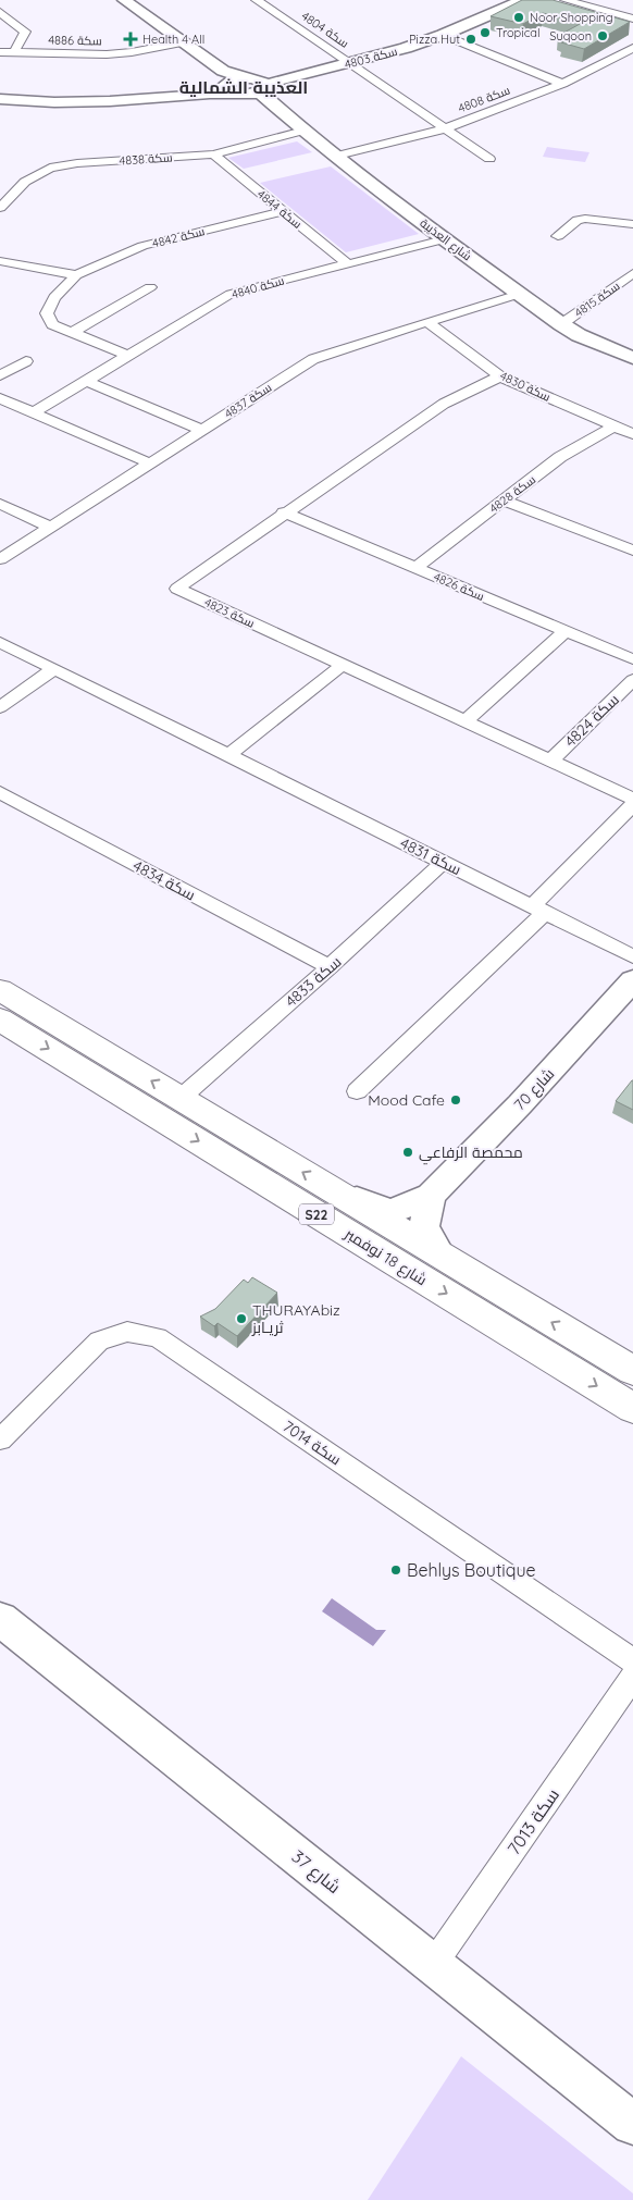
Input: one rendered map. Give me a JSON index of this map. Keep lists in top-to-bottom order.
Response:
{
  "streets": {
    "main road": ["S22", "شارع 18 نوفمبر"],
    "street": [
      "سكة 4804",
      "سكة 4886",
      "سكة 4803",
      "سكة 4808",
      "سكة 4838",
      "سكة 4844",
      "سكة 4842",
      "شارع العذيبة",
      "سكة 4840",
      "سكة 4815",
      "سكة 4830",
      "سكة 4837",
      "سكة 4828",
      "سكة 4826",
      "سكة 4823",
      "سكة 4824",
      "سكة 4831",
      "سكة 4834",
      "سكة 4833",
      "شارع 70",
      "سكة 7014",
      "سكة 7013",
      "شارع 37"
    ]
  },
  "crossings": [
    ["سكة 4804", "سكة 4803"],
    ["سكة 4804", "سكة 4808"],
    ["سكة 4886", "شارع العذيبة"],
    ["سكة 4803", "شارع العذيبة"],
    ["سكة 4808", "شارع العذيبة"],
    ["سكة 4838", "سكة 4844"],
    ["سكة 4838", "شارع العذيبة"],
    ["سكة 4844", "سكة 4842"],
    ["سكة 4844", "سكة 4840"],
    ["سكة 4842", "سكة 4840"],
    ["شارع العذيبة", "سكة 4840"],
    ["شارع العذيبة", "سكة 4815"],
    ["شارع العذيبة", "سكة 4837"],
    ["سكة 4830", "سكة 4837"],
    ["سكة 4830", "سكة 4828"],
    ["سكة 4830", "سكة 4823"],
    ["سكة 4828", "سكة 4826"],
    ["سكة 4826", "سكة 4823"],
    ["سكة 4823", "سكة 4824"],
    ["سكة 4831", "سكة 4833"],
    ["سكة 4834", "سكة 4833"],
    ["سكة 4833", "شارع 18 نوفمبر"],
    ["شارع 70", "شارع 18 نوفمبر"],
    ["سكة 7013", "شارع 37"]
  ],
  "districts": ["العذيبة الشمالية"],
  "places": {
    "other": [
      "Noor Shopping",
      "Tropical",
      "Suqoon",
      "Pizza Hut",
      "Mood Cafe",
      "محمصة الرفاعي",
      "THURAYAbiz ثريـابز",
      "Behlys Boutique"
    ],
    "health": ["Health 4 All"]
  }
}
